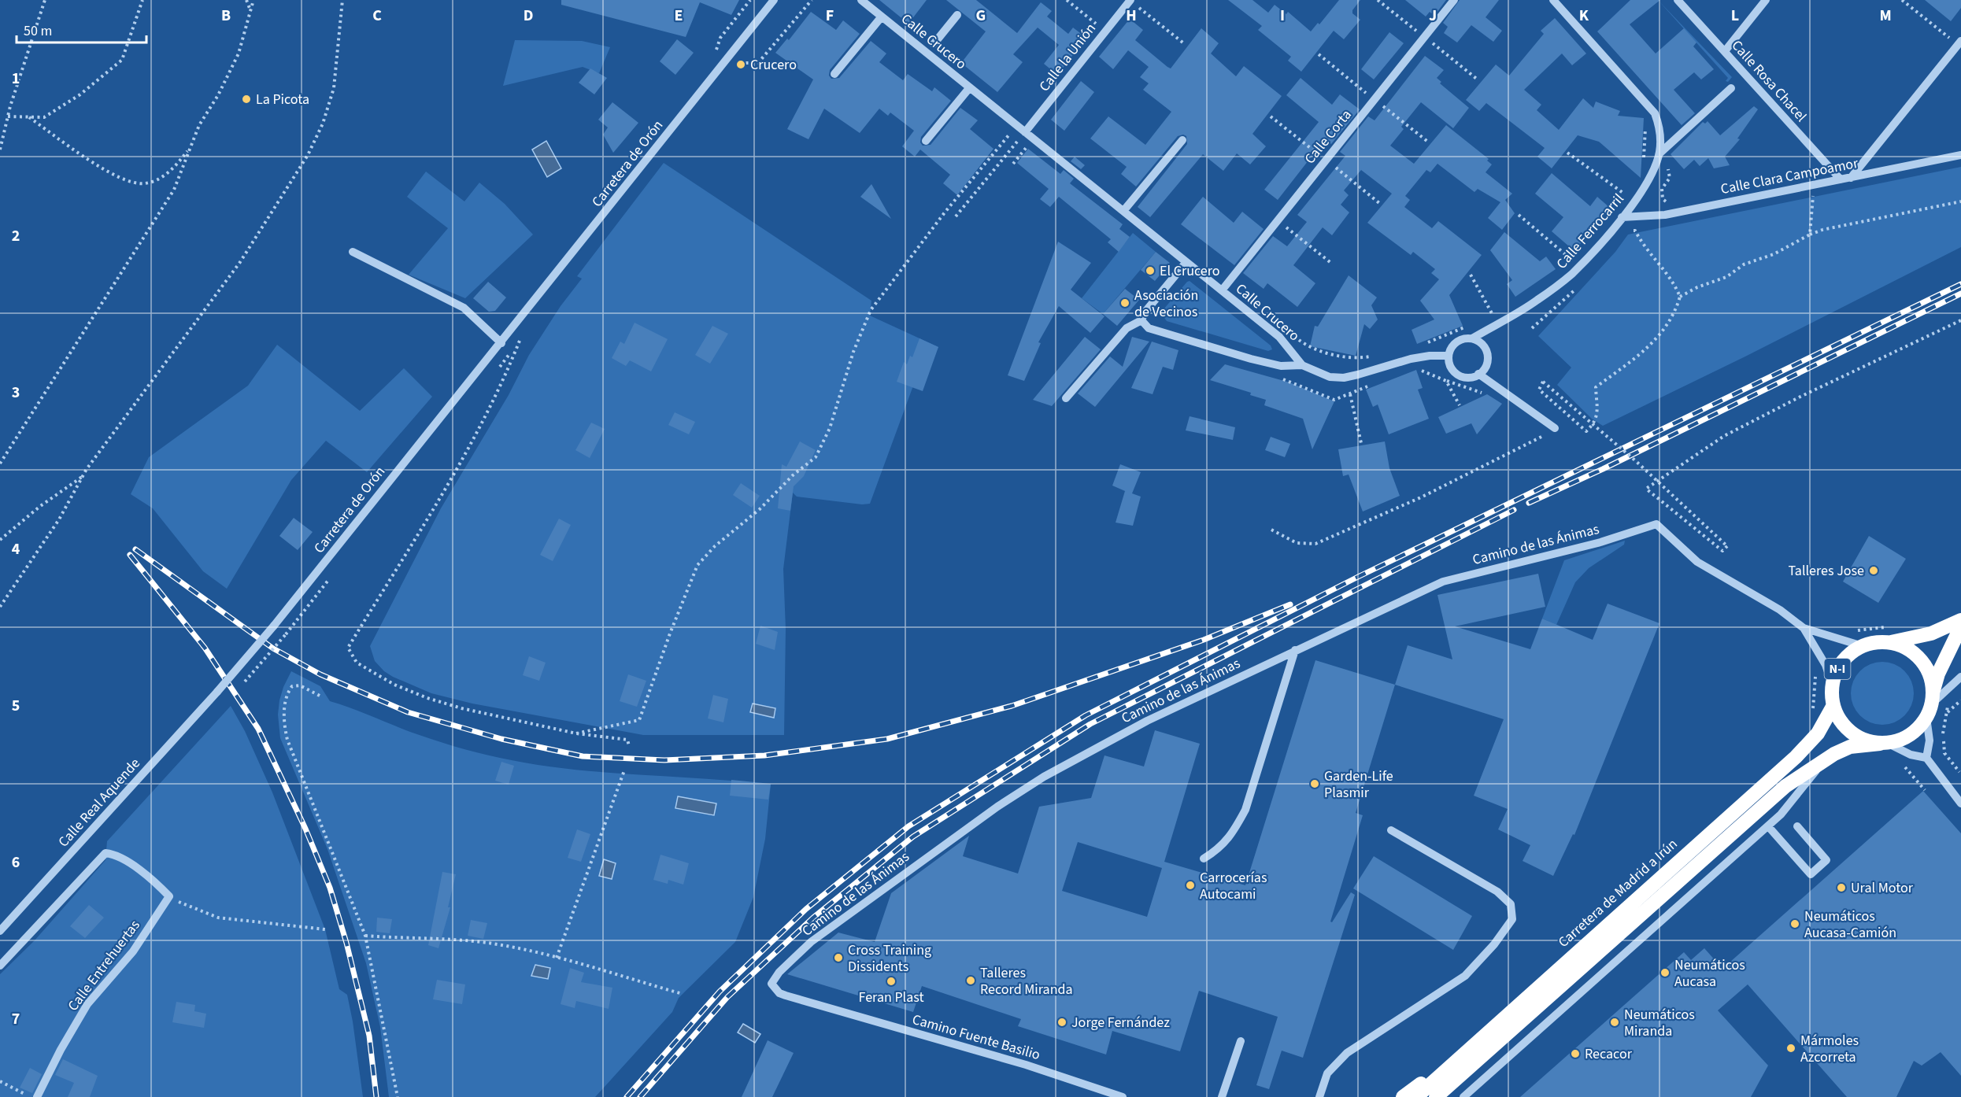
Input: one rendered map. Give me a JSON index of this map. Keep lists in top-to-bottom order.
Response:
{
  "streets": {
    "highway": ["N-I", "Carretera de Madrid a Irún"],
    "street": [
      "Calle Crucero",
      "Calle la Unión",
      "Calle Rosa Chacel",
      "Calle Corta",
      "Carretera de Orón",
      "Calle Clara Campoamor",
      "Calle Ferrocarril",
      "Camino de las Ánimas",
      "Calle Real Aquende",
      "Calle Entrehuertas",
      "Camino Fuente Basilio"
    ]
  },
  "crossings": [
    ["Calle Crucero", "Calle la Unión"],
    ["Calle Crucero", "Calle Corta"],
    ["Calle Rosa Chacel", "Calle Clara Campoamor"],
    ["Carretera de Orón", "Calle Real Aquende"],
    ["Calle Clara Campoamor", "Calle Ferrocarril"],
    ["Camino de las Ánimas", "Camino Fuente Basilio"],
    ["N-I", "Carretera de Madrid a Irún"]
  ],
  "places": [
    "Crucero",
    "La Picota",
    "El Crucero",
    "Asociación de Vecinos",
    "Talleres Jose",
    "Garden-Life Plasmir",
    "Carrocerías Autocami",
    "Ural Motor",
    "Neumáticos Aucasa-Camión",
    "Cross Training Dissidents",
    "Neumáticos Aucasa",
    "Talleres Record Miranda",
    "Feran Plast",
    "Jorge Fernández",
    "Neumáticos Miranda",
    "Mármoles Azcorreta",
    "Recacor"
  ],
  "scale_bar": "50 m",
  "grid": {
    "columns": [
      "B",
      "C",
      "D",
      "E",
      "F",
      "G",
      "H",
      "I",
      "J",
      "K",
      "L",
      "M"
    ],
    "rows": [
      "1",
      "2",
      "3",
      "4",
      "5",
      "6",
      "7"
    ]
  }
}
